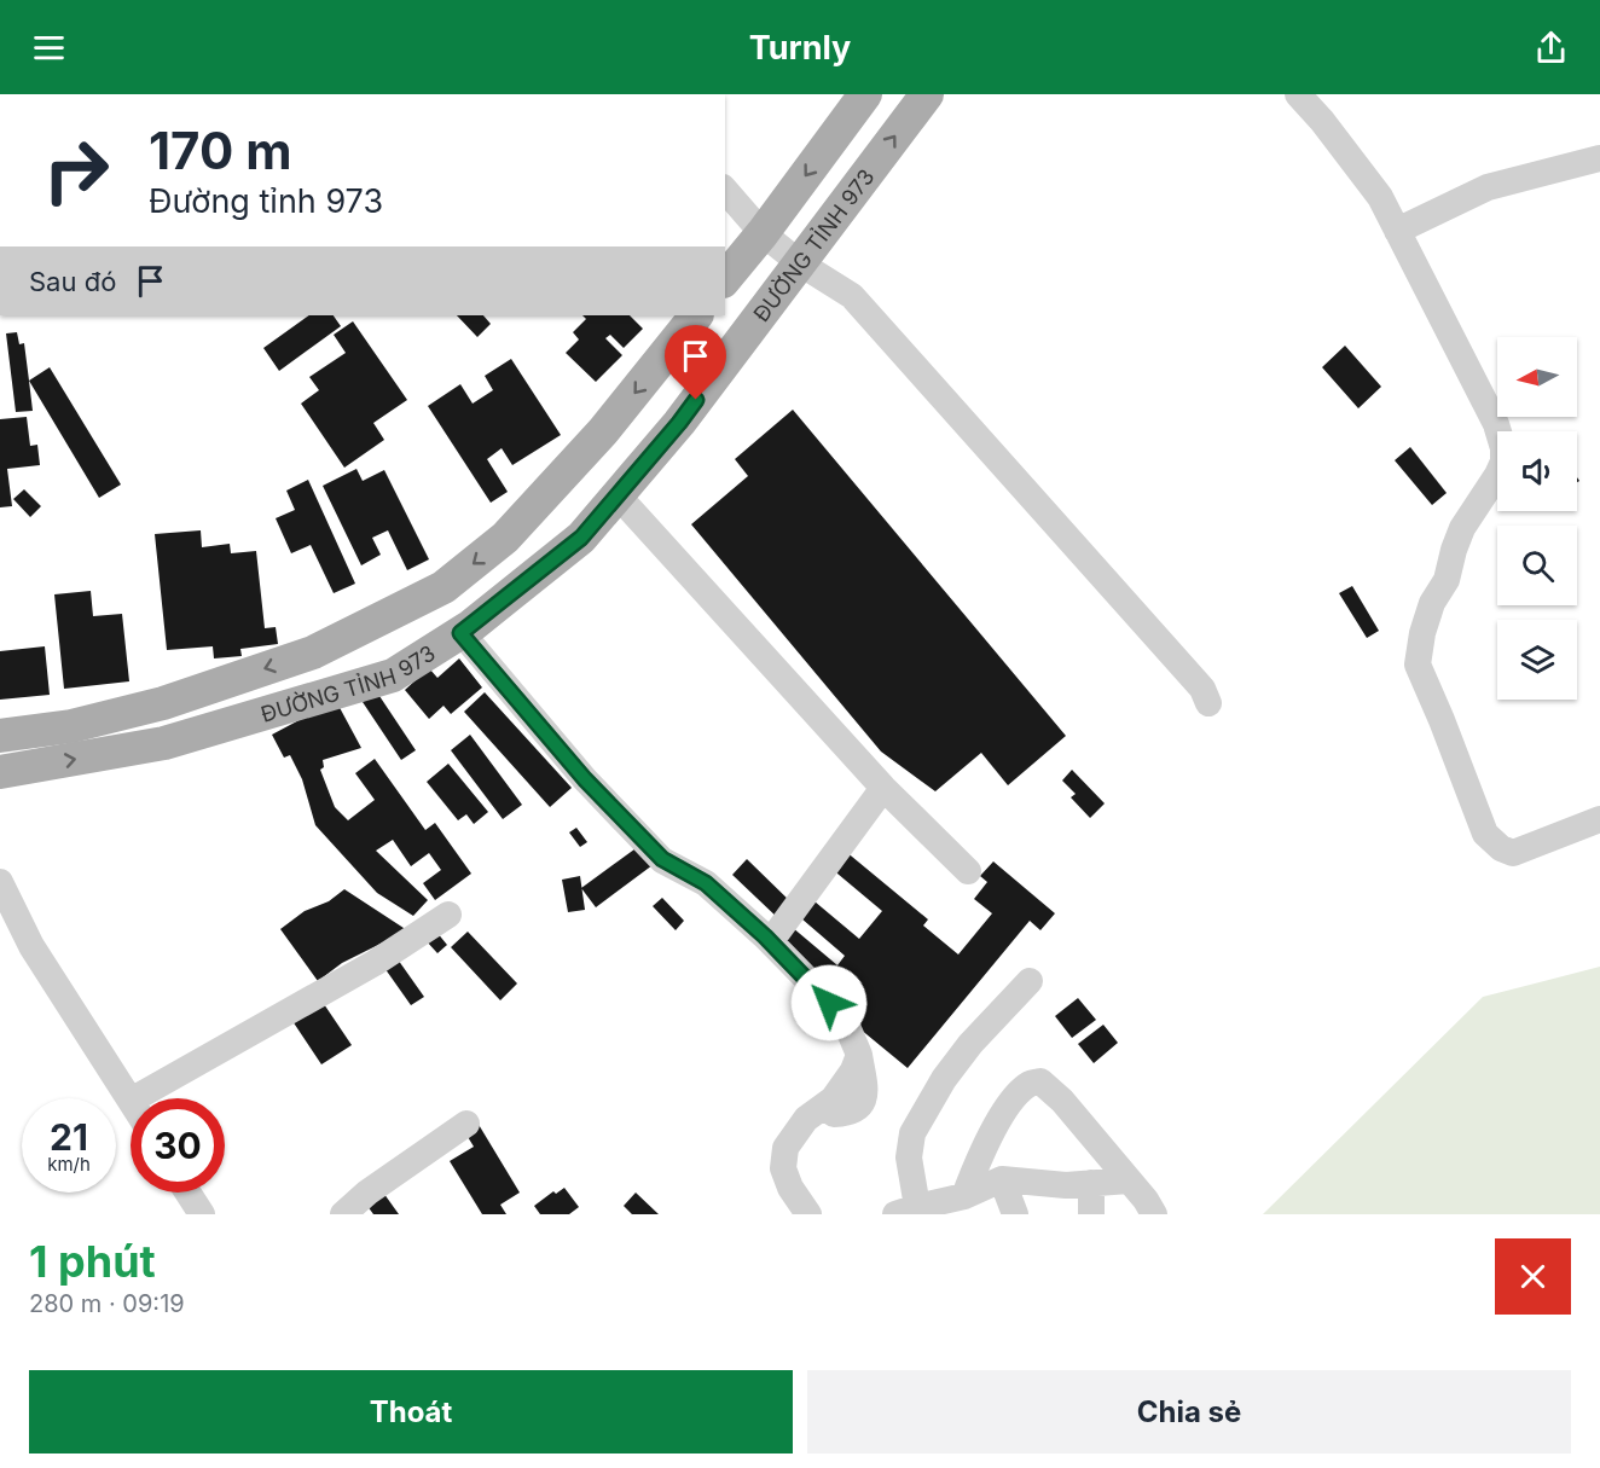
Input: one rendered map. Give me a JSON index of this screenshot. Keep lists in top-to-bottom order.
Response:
{
  "streets": {
    "main road": ["ĐƯỜNG TỈNH 973"]
  },
  "north": "left",
  "page": {
    "header": "Turnly",
    "turn": ["170 m", "Đường tỉnh 973"],
    "then": "Sau đó",
    "speed": "21 km/h",
    "limit": "30",
    "heading": ["1 phút", "280 m · 09:19"],
    "buttons": ["Thoát", "Chia sẻ"]
  }
}
